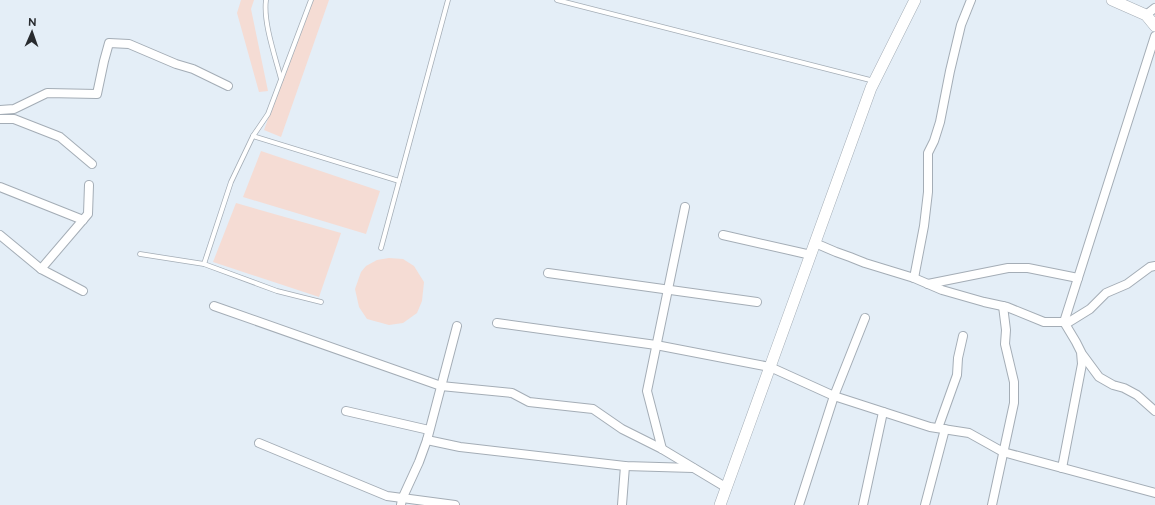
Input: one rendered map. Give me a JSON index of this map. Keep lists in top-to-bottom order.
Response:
{
  "north": "top"
}
